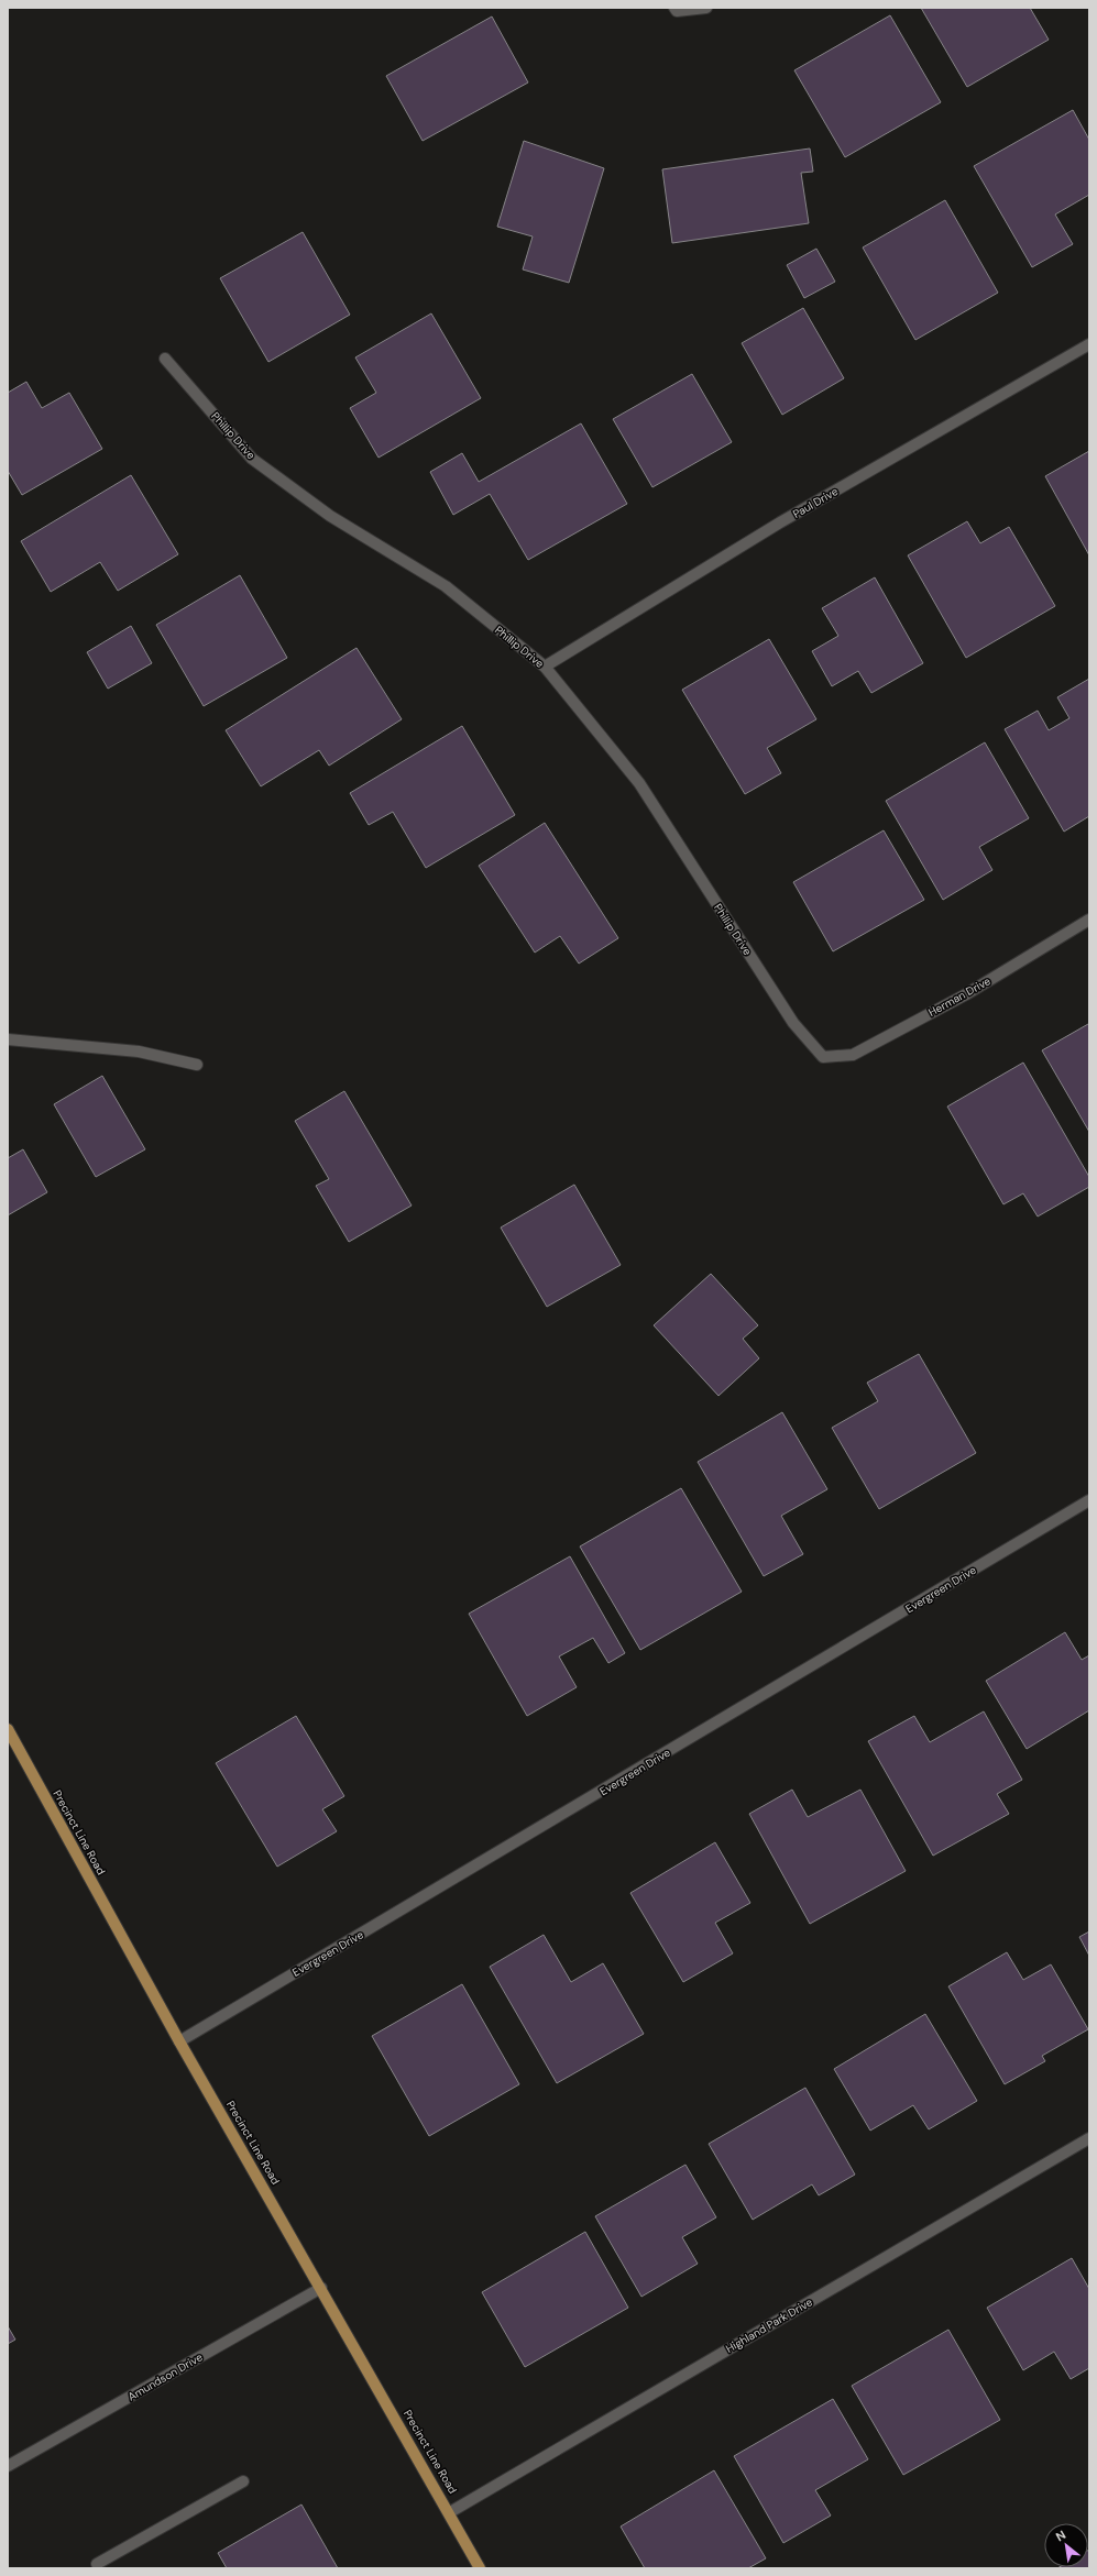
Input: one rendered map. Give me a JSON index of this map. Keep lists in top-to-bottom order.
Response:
{
  "streets": {
    "main road": ["Precinct Line Road"],
    "street": [
      "Phillip Drive",
      "Paul Drive",
      "Herman Drive",
      "Evergreen Drive",
      "Highland Park Drive",
      "Amundson Drive"
    ]
  },
  "crossings": [
    ["Phillip Drive", "Paul Drive"],
    ["Phillip Drive", "Herman Drive"],
    ["Evergreen Drive", "Precinct Line Road"],
    ["Precinct Line Road", "Highland Park Drive"],
    ["Precinct Line Road", "Amundson Drive"]
  ],
  "north": "top left"
}
